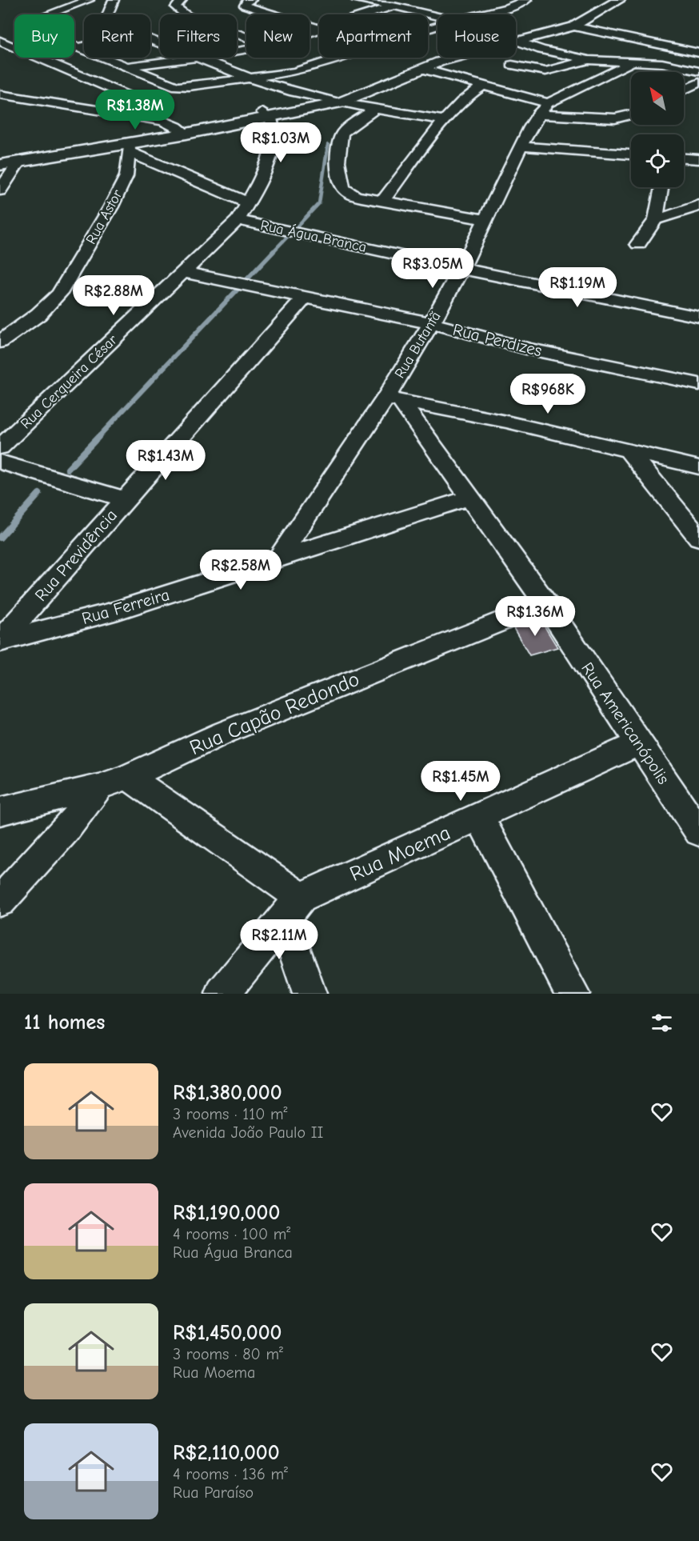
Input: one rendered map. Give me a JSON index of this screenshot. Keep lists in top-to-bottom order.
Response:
{
  "streets": {
    "street": [
      "Rua Astor",
      "Rua Água Branca",
      "Rua Perdizes",
      "Rua Butantã",
      "Rua Cerqueira César",
      "Rua Previdência",
      "Rua Ferreira",
      "Rua Capão Redondo",
      "Rua Americanópolis",
      "Rua Moema"
    ]
  },
  "crossings": [
    ["Rua Água Branca", "Rua Butantã"],
    ["Rua Água Branca", "Rua Cerqueira César"],
    ["Rua Perdizes", "Rua Butantã"],
    ["Rua Perdizes", "Rua Cerqueira César"],
    ["Rua Perdizes", "Rua Previdência"],
    ["Rua Butantã", "Rua Ferreira"],
    ["Rua Butantã", "Rua Americanópolis"],
    ["Rua Previdência", "Rua Ferreira"],
    ["Rua Ferreira", "Rua Americanópolis"],
    ["Rua Capão Redondo", "Rua Americanópolis"],
    ["Rua Americanópolis", "Rua Moema"]
  ],
  "north": "top left",
  "page": {
    "chip": [
      "Buy",
      "Rent",
      "Filters",
      "New",
      "Apartment",
      "House"
    ],
    "price": [
      "R$1.38M",
      "R$1.03M",
      "R$3.05M",
      "R$1.19M",
      "R$2.88M",
      "R$968K",
      "R$1.43M",
      "R$2.58M",
      "R$1.36M",
      "R$1.45M",
      "R$2.11M"
    ],
    "heading": "11 homes",
    "list": [
      {
        "name": "R$1,380,000",
        "note": "3 rooms · 110 m² · Avenida João Paulo II"
      },
      {
        "name": "R$1,190,000",
        "note": "4 rooms · 100 m² · Rua Água Branca"
      },
      {
        "name": "R$1,450,000",
        "note": "3 rooms · 80 m² · Rua Moema"
      },
      {
        "name": "R$2,110,000",
        "note": "4 rooms · 136 m² · Rua Paraíso"
      }
    ]
  }
}
